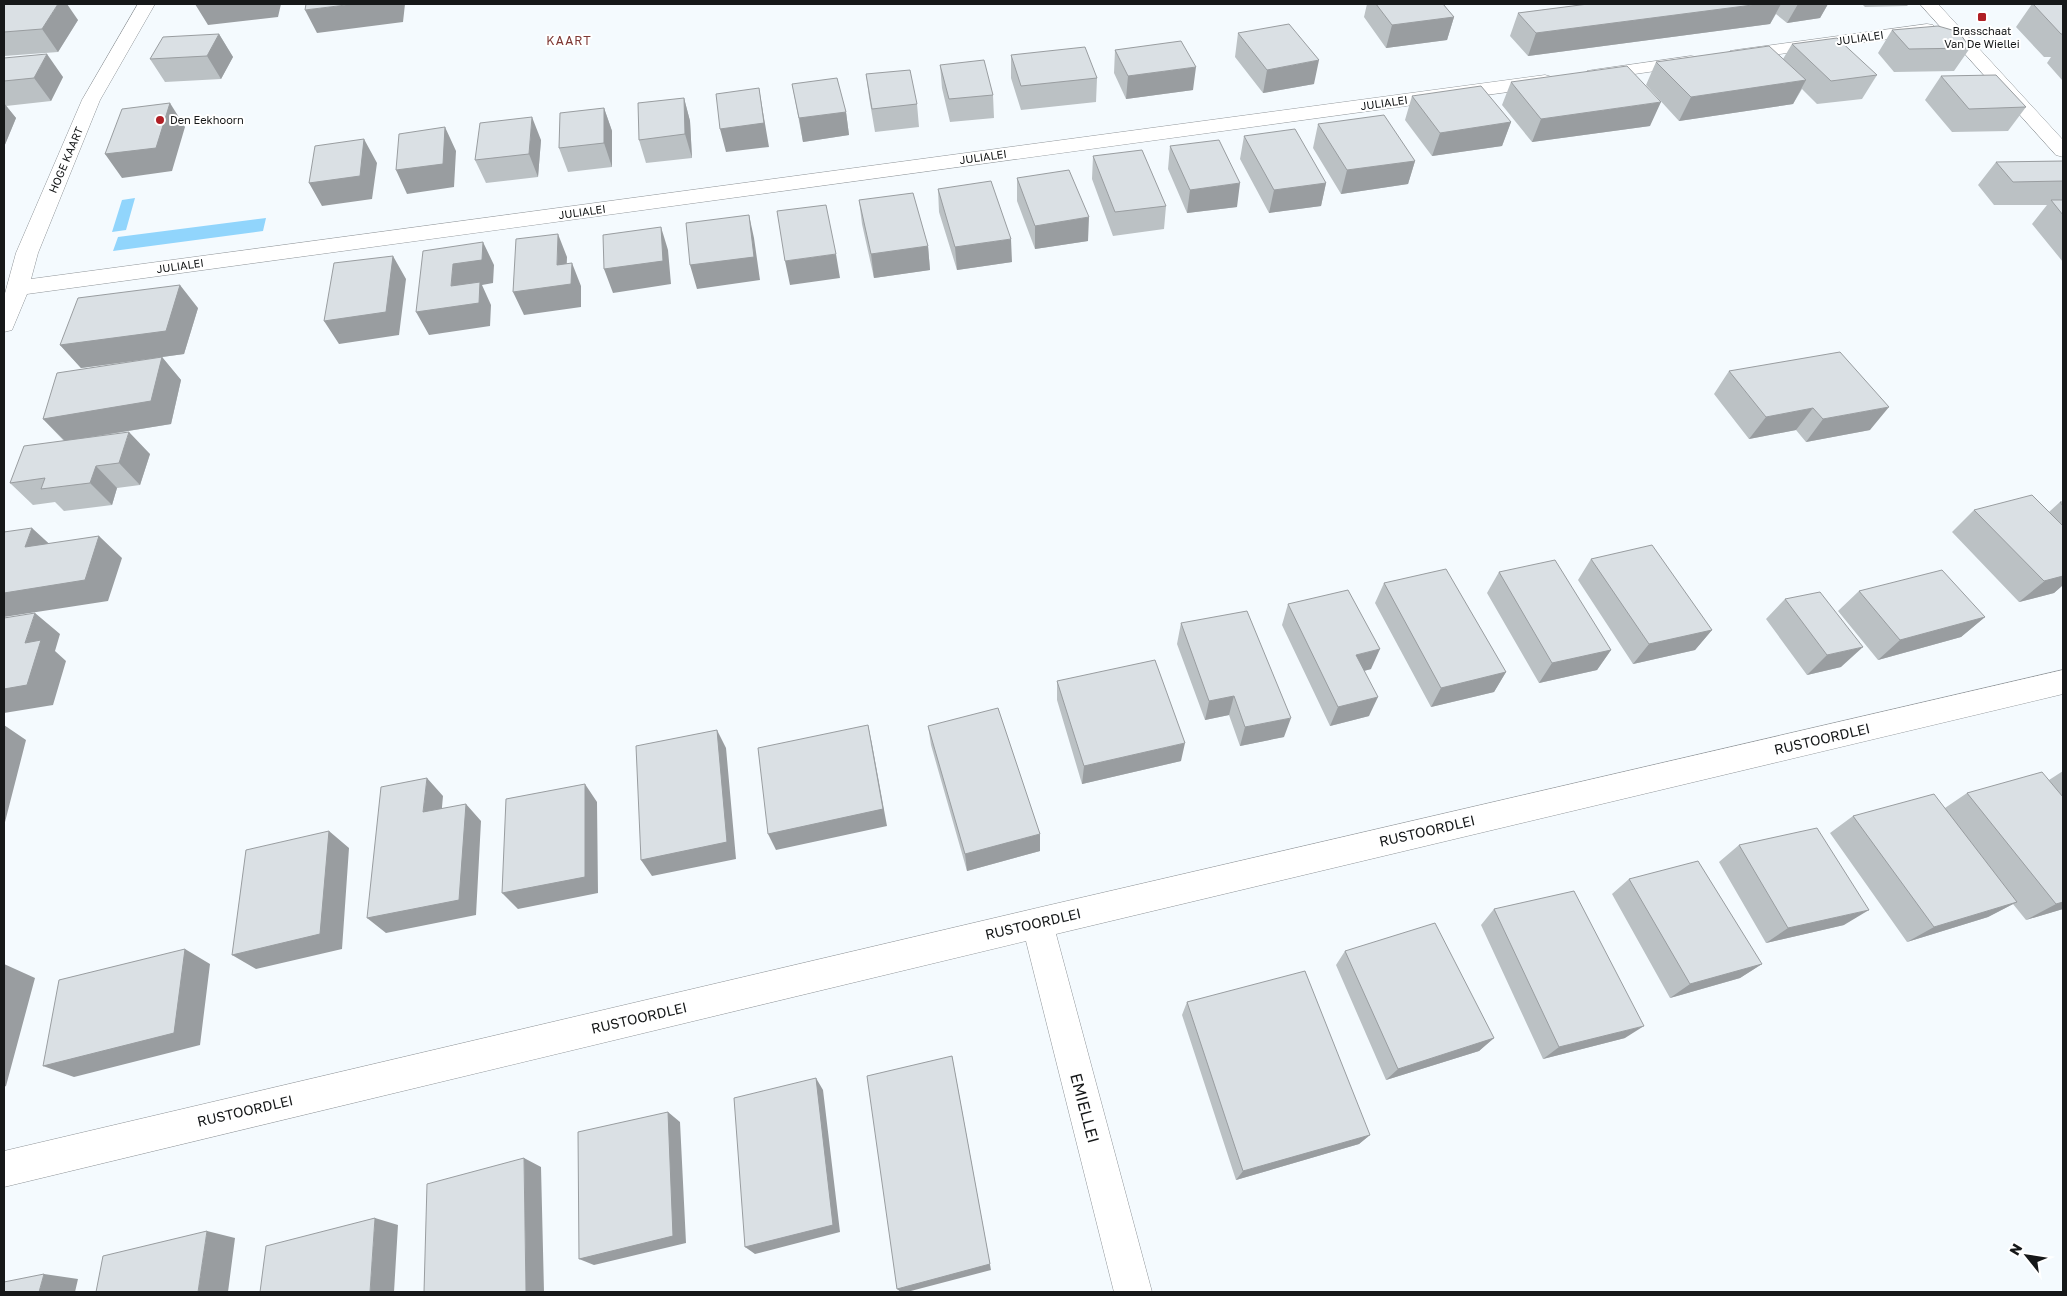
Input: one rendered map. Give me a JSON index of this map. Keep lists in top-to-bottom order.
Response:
{
  "streets": {
    "street": [
      "JULIALEI",
      "HOGE KAART",
      "RUSTOORDLEI",
      "EMIELLEI"
    ]
  },
  "crossings": [
    ["JULIALEI", "HOGE KAART"],
    ["RUSTOORDLEI", "EMIELLEI"]
  ],
  "districts": ["KAART"],
  "places": {
    "transit": ["Brasschaat Van De Wiellei"],
    "other": ["Den Eekhoorn"]
  },
  "north": "top left"
}
